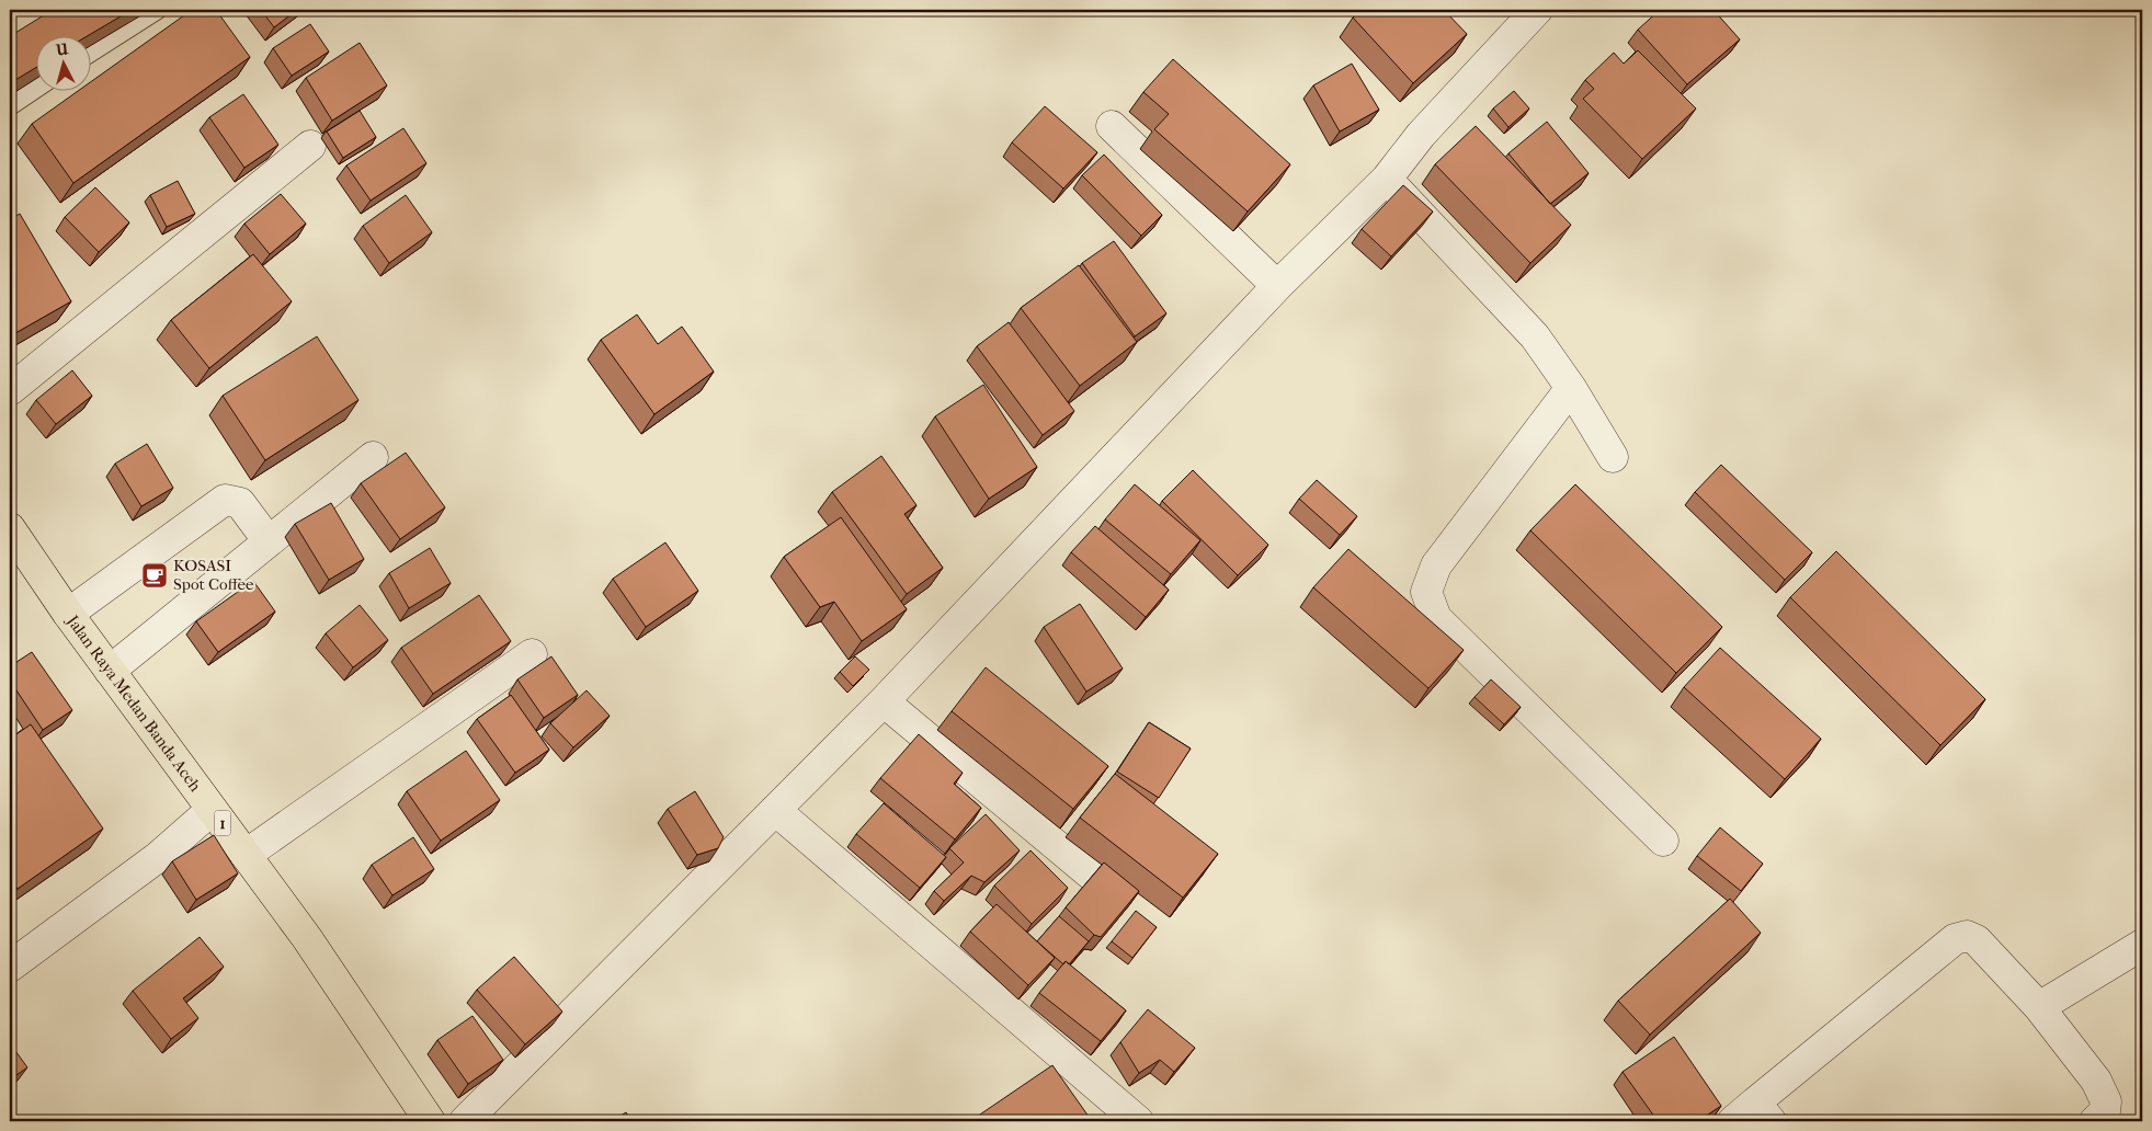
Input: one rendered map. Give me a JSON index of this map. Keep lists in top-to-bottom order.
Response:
{
  "streets": {
    "highway": ["Jalan Raya Medan Banda Aceh", "1"]
  },
  "places": {
    "cafe": ["KOSASI Spot Coffee"]
  },
  "north": "top"
}
